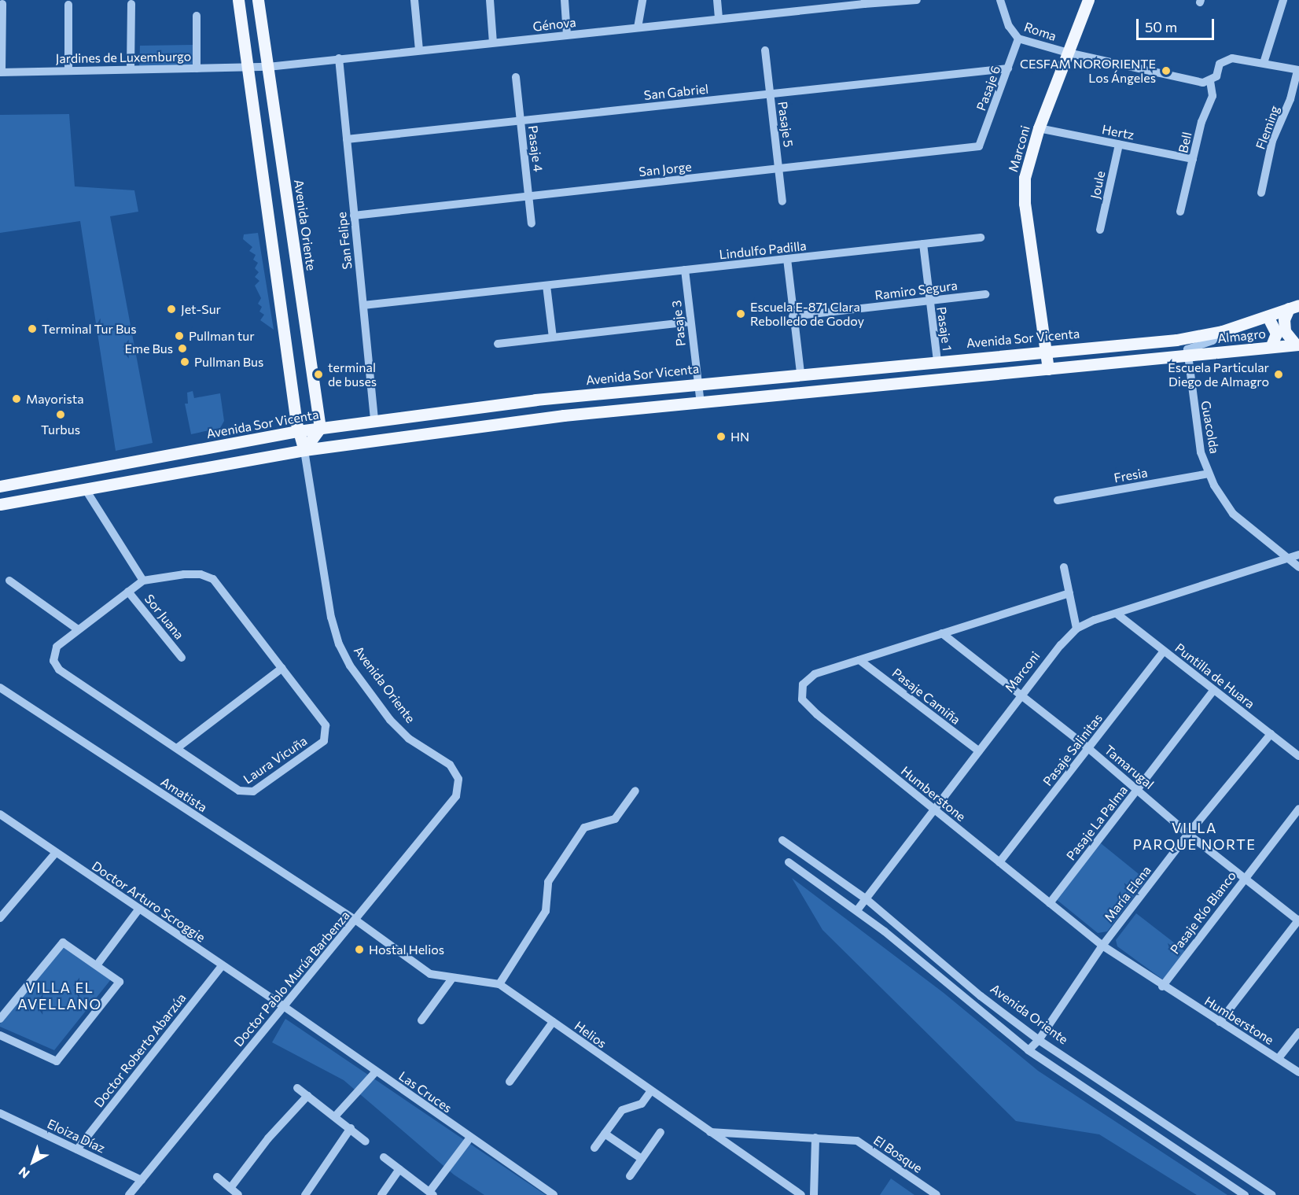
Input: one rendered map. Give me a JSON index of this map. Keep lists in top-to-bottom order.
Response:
{
  "streets": {
    "main road": [
      "Marconi",
      "Avenida Oriente",
      "Almagro",
      "Avenida Sor Vicenta"
    ],
    "street": [
      "Génova",
      "Roma",
      "Jardines de Luxemburgo",
      "Pasaje 6",
      "San Gabriel",
      "Pasaje 5",
      "Fleming",
      "Hertz",
      "Bell",
      "Pasaje 4",
      "San Jorge",
      "Joule",
      "San Felipe",
      "Lindulfo Padilla",
      "Ramiro Segura",
      "Pasaje 3",
      "Pasaje 1",
      "Guacolda",
      "Fresia",
      "Sor Juana",
      "Puntilla de Huara",
      "Pasaje Camiña",
      "Pasaje Salinitas",
      "Laura Vicuña",
      "Tamarugal",
      "Humberstone",
      "Amatista",
      "Pasaje La Palma",
      "María Elena",
      "Doctor Arturo Scroggie",
      "Pasaje Río Blanco",
      "Doctor Pablo Murúa Barbenza",
      "Helios",
      "Doctor Roberto Abarzúa",
      "Las Cruces",
      "Eloiza Díaz",
      "El Bosque"
    ]
  },
  "crossings": [
    ["Génova", "Jardines de Luxemburgo"],
    ["Génova", "Avenida Oriente"],
    ["Génova", "San Felipe"],
    ["Roma", "Pasaje 6"],
    ["Roma", "Bell"],
    ["Roma", "Marconi"],
    ["Jardines de Luxemburgo", "Avenida Oriente"],
    ["Pasaje 6", "San Gabriel"],
    ["Pasaje 6", "San Jorge"],
    ["San Gabriel", "Pasaje 5"],
    ["San Gabriel", "Pasaje 4"],
    ["San Gabriel", "San Felipe"],
    ["Pasaje 5", "San Jorge"],
    ["Hertz", "Bell"],
    ["Hertz", "Marconi"],
    ["Hertz", "Joule"],
    ["Pasaje 4", "San Jorge"],
    ["Marconi", "Avenida Oriente"],
    ["Marconi", "Avenida Sor Vicenta"],
    ["Marconi", "Guacolda"],
    ["Marconi", "Puntilla de Huara"],
    ["Marconi", "Pasaje Camiña"],
    ["Marconi", "Tamarugal"],
    ["Marconi", "Humberstone"],
    ["San Jorge", "San Felipe"],
    ["Avenida Oriente", "Avenida Sor Vicenta"],
    ["Avenida Oriente", "María Elena"],
    ["Avenida Oriente", "Doctor Pablo Murúa Barbenza"],
    ["San Felipe", "Lindulfo Padilla"],
    ["San Felipe", "Avenida Sor Vicenta"],
    ["Lindulfo Padilla", "Pasaje 3"],
    ["Lindulfo Padilla", "Pasaje 1"],
    ["Ramiro Segura", "Pasaje 1"],
    ["Pasaje 3", "Avenida Sor Vicenta"],
    ["Pasaje 1", "Avenida Sor Vicenta"],
    ["Almagro", "Guacolda"],
    ["Guacolda", "Fresia"],
    ["Puntilla de Huara", "Pasaje Salinitas"],
    ["Puntilla de Huara", "Pasaje La Palma"],
    ["Puntilla de Huara", "María Elena"],
    ["Pasaje Camiña", "Humberstone"],
    ["Pasaje Salinitas", "Tamarugal"],
    ["Pasaje Salinitas", "Humberstone"],
    ["Tamarugal", "Humberstone"],
    ["Tamarugal", "Pasaje La Palma"],
    ["Tamarugal", "María Elena"],
    ["Tamarugal", "Pasaje Río Blanco"],
    ["Humberstone", "Pasaje La Palma"],
    ["Humberstone", "María Elena"],
    ["Humberstone", "Pasaje Río Blanco"],
    ["Amatista", "Doctor Pablo Murúa Barbenza"],
    ["Amatista", "Helios"],
    ["Doctor Arturo Scroggie", "Doctor Pablo Murúa Barbenza"],
    ["Doctor Arturo Scroggie", "Doctor Roberto Abarzúa"],
    ["Doctor Arturo Scroggie", "Las Cruces"],
    ["Doctor Pablo Murúa Barbenza", "Helios"],
    ["Doctor Pablo Murúa Barbenza", "Las Cruces"],
    ["Doctor Pablo Murúa Barbenza", "Eloiza Díaz"],
    ["Helios", "El Bosque"],
    ["Doctor Roberto Abarzúa", "Eloiza Díaz"]
  ],
  "districts": ["VILLA PARQUE NORTE", "VILLA EL AVELLANO"],
  "places": [
    "CESFAM NORORIENTE Los Ángeles",
    "Jet-Sur",
    "Escuela E-871 Clara Rebolledo de Godoy",
    "Terminal Tur Bus",
    "Pullman tur",
    "Eme Bus",
    "Pullman Bus",
    "terminal de buses",
    "Escuela Particular Diego de Almagro",
    "Mayorista",
    "Turbus",
    "HN",
    "Hostal Helios"
  ],
  "scale_bar": "50 m",
  "north": "bottom left"
}
